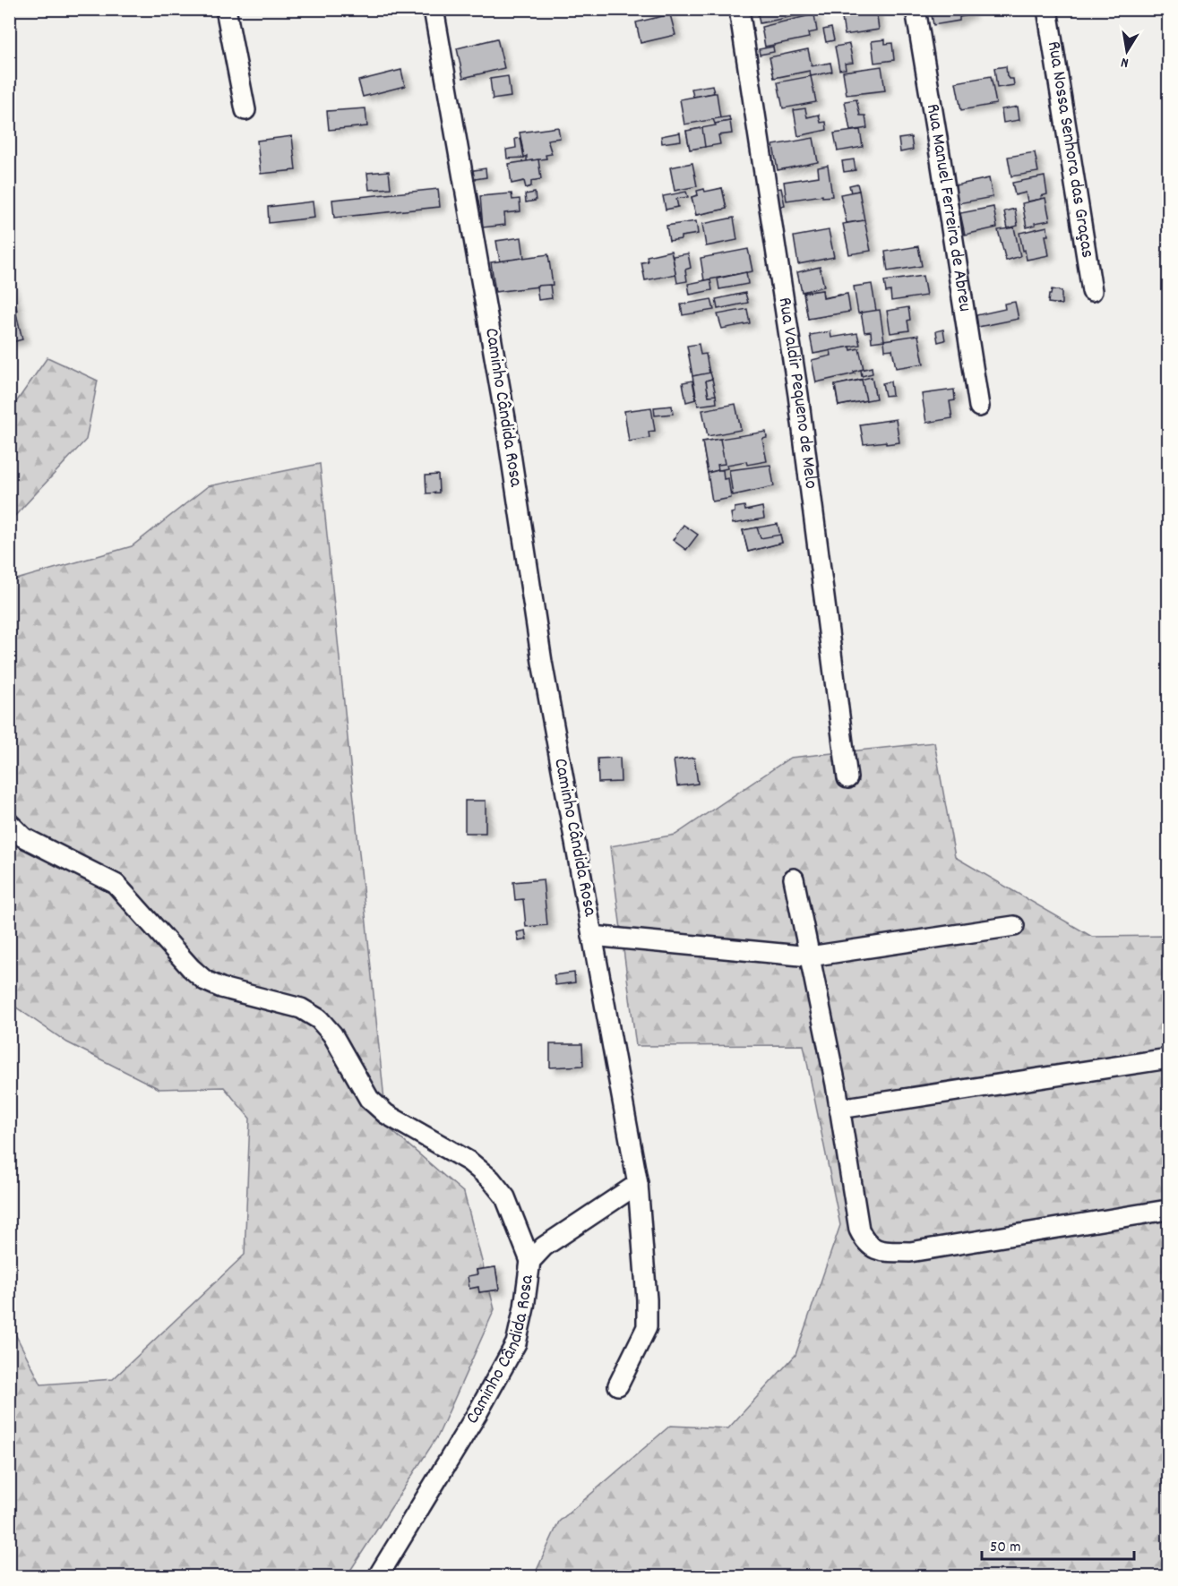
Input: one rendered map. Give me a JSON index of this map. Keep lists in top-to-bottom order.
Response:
{
  "streets": {
    "street": [
      "Rua Nossa Senhora das Graças",
      "Rua Manuel Ferreira de Abreu",
      "Rua Valdir Pequeno de Melo",
      "Caminho Cândida Rosa"
    ]
  },
  "scale_bar": "50 m",
  "north": "bottom"
}
